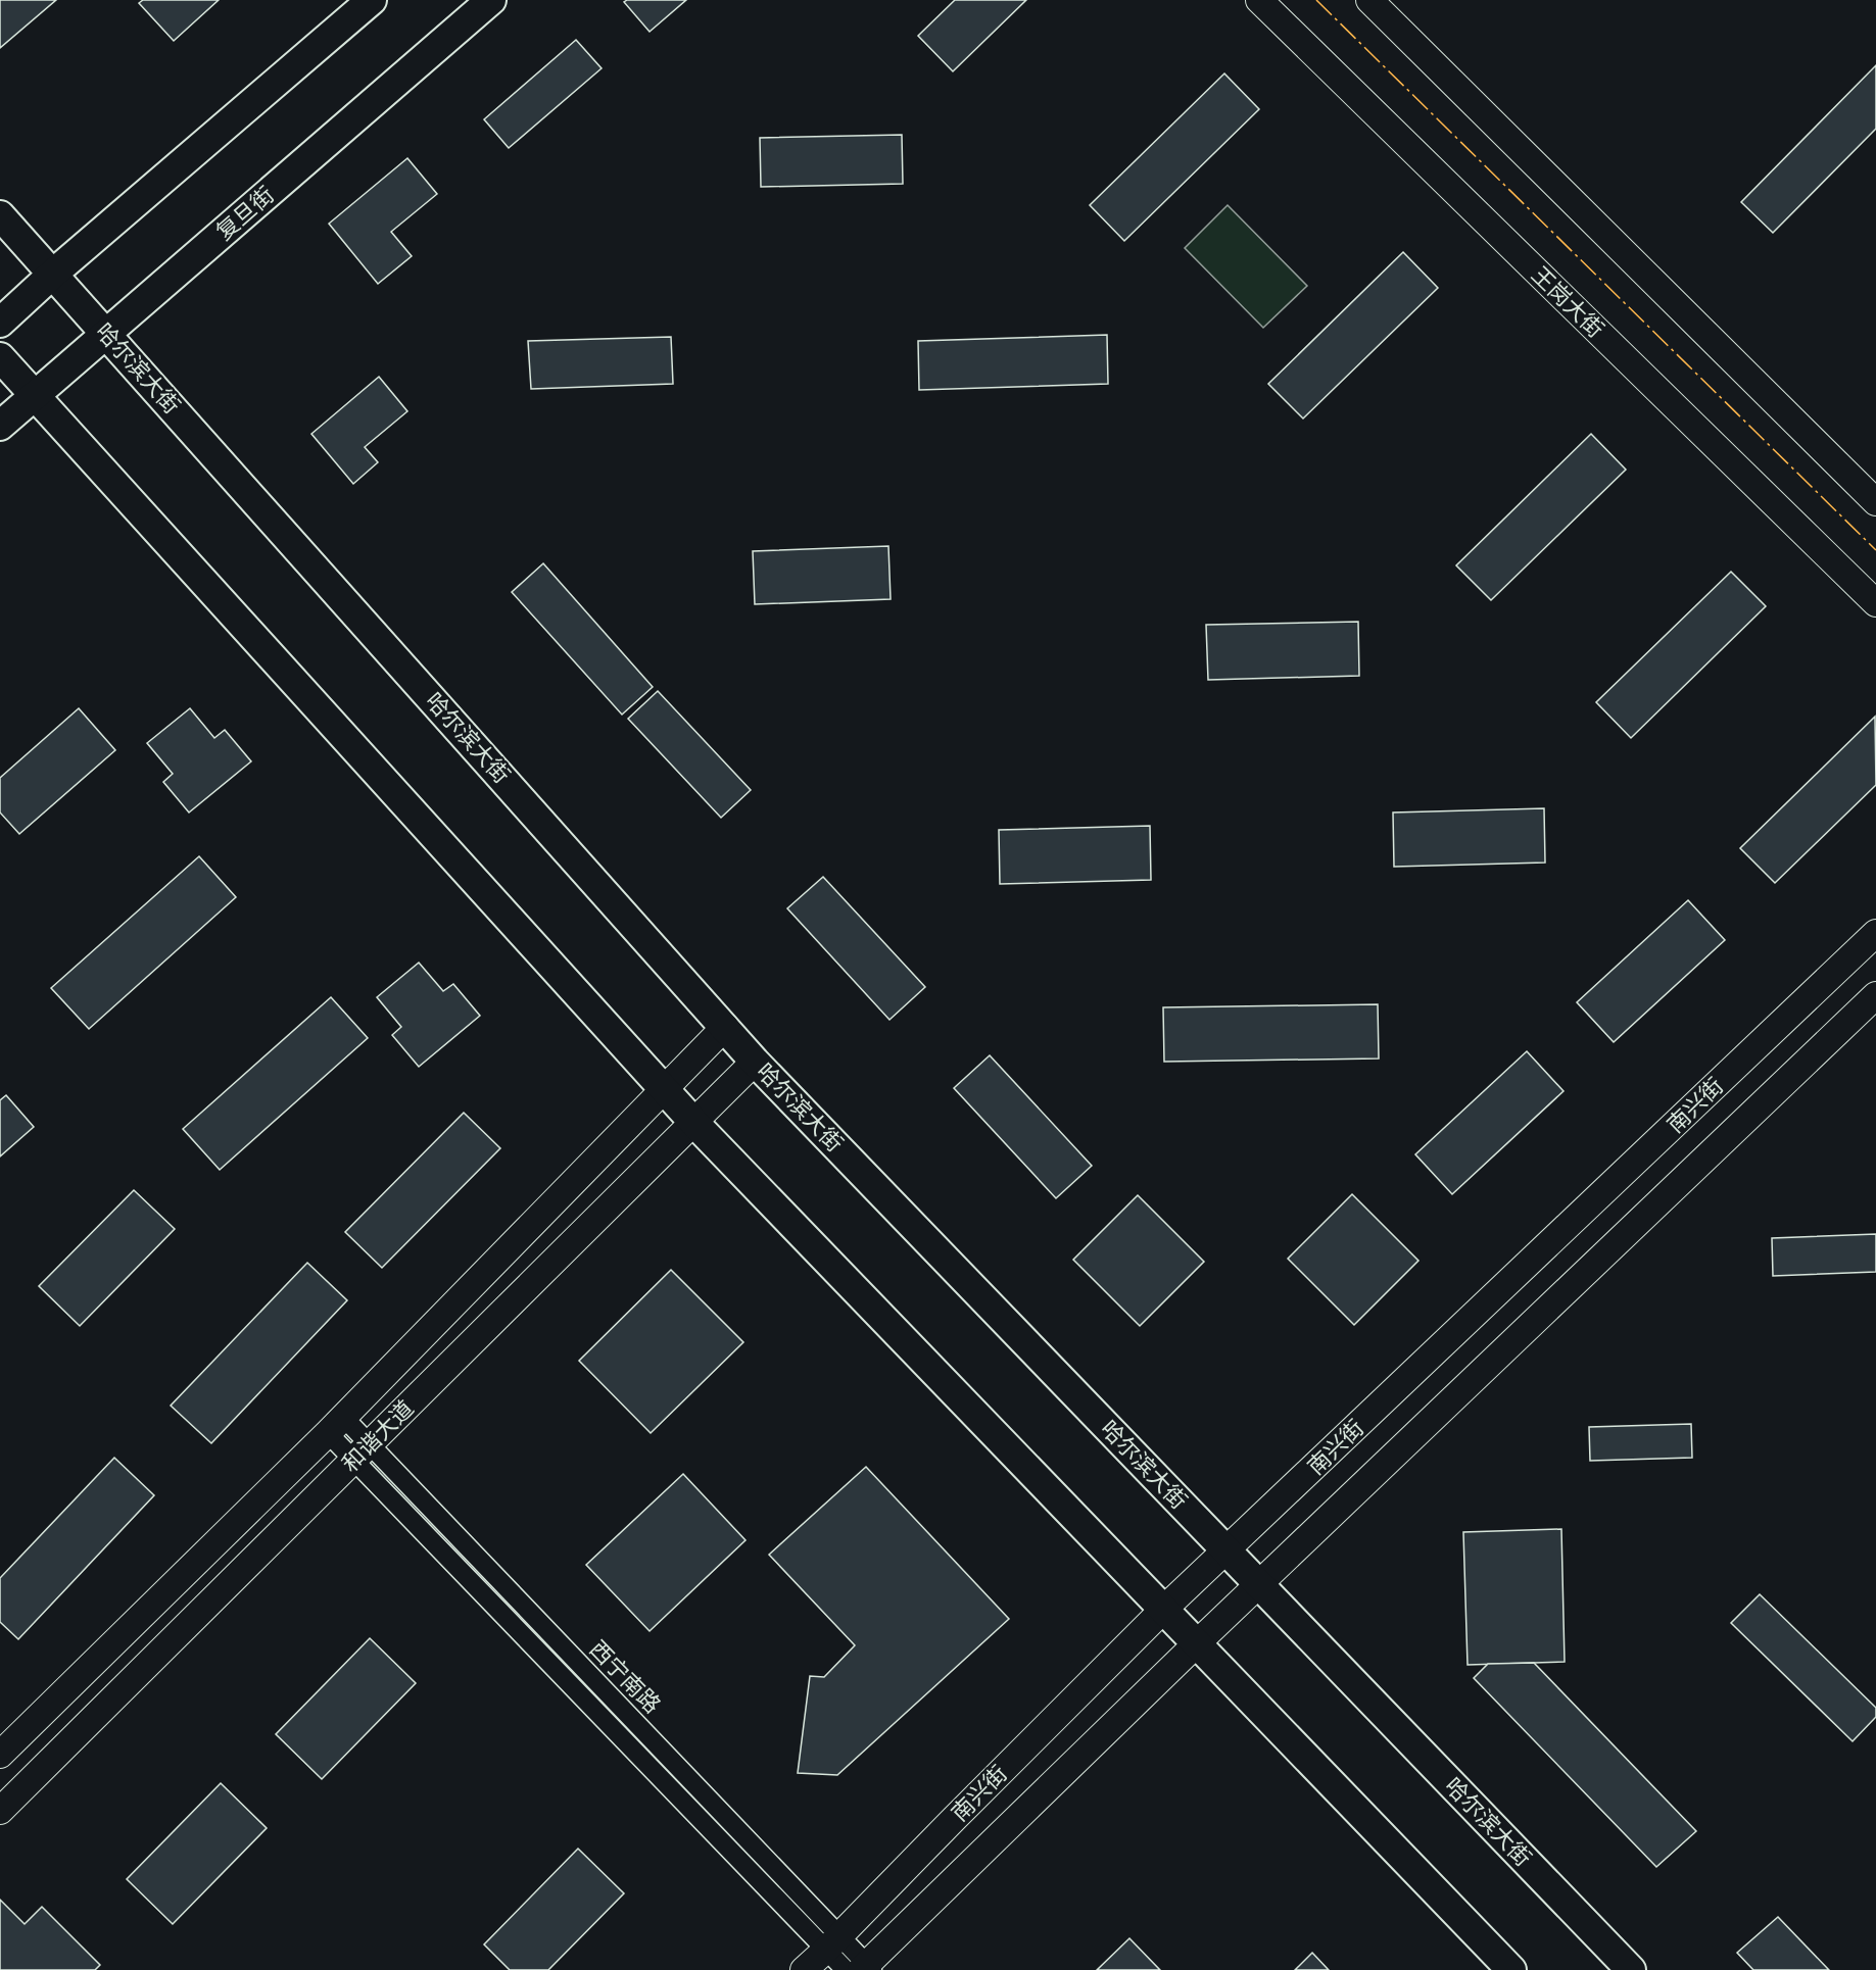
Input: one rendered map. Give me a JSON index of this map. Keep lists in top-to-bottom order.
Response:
{
  "streets": {
    "main road": [
      "复旦街",
      "王岗大街",
      "哈尔滨大街",
      "南兴街",
      "和谐大道"
    ],
    "street": ["西宁南路"]
  },
  "crossings": [
    ["复旦街", "哈尔滨大街"],
    ["哈尔滨大街", "南兴街"],
    ["哈尔滨大街", "和谐大道"],
    ["南兴街", "西宁南路"],
    ["和谐大道", "西宁南路"]
  ]
}
